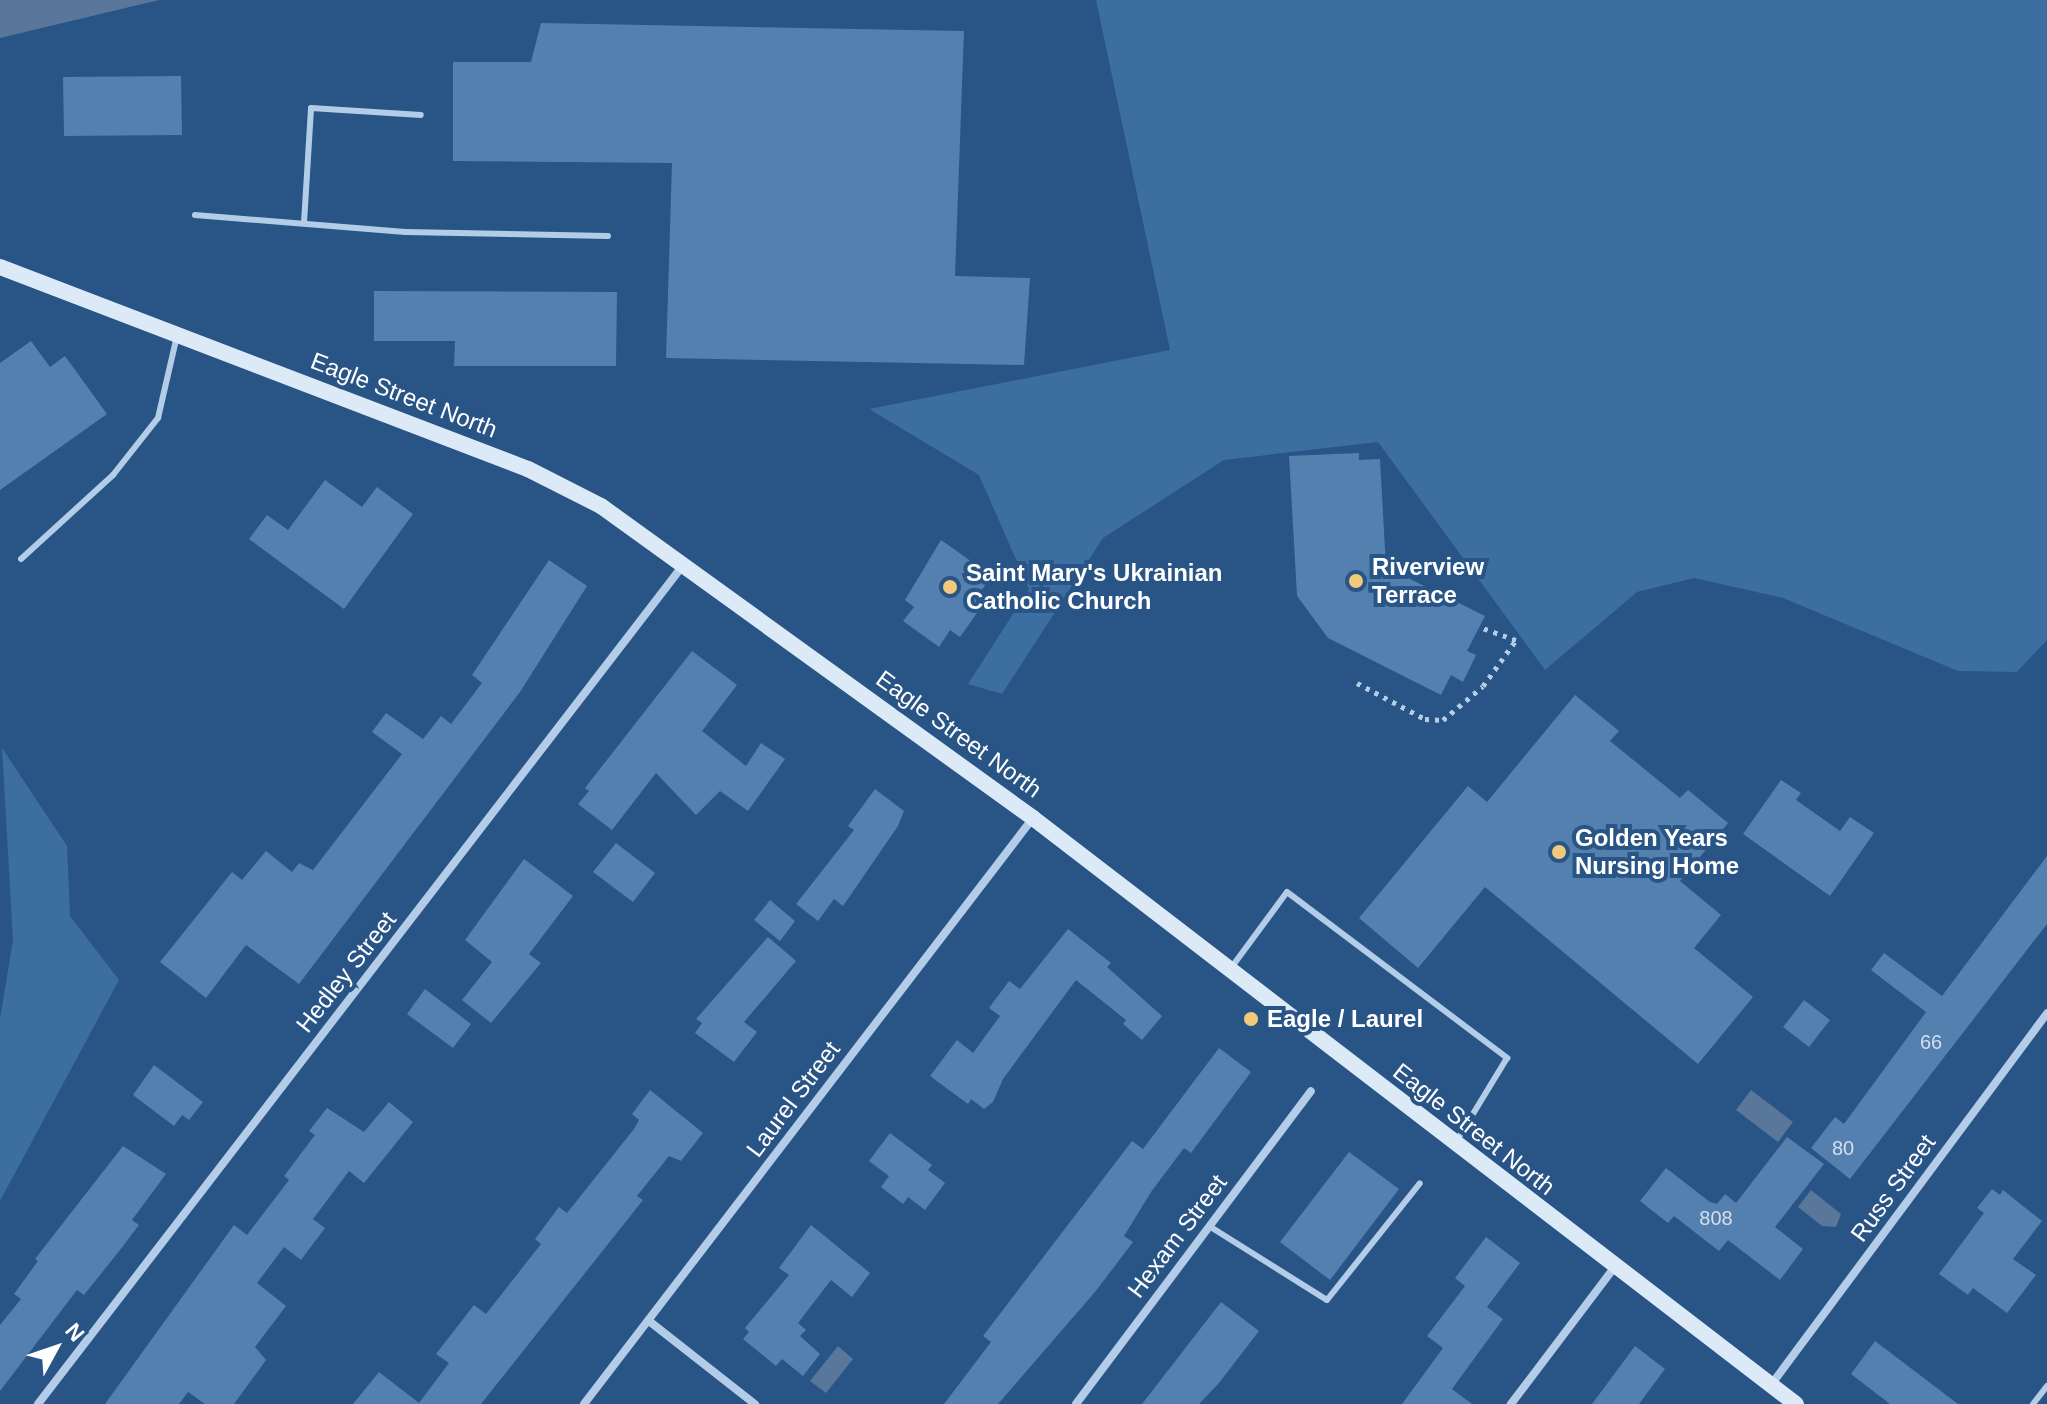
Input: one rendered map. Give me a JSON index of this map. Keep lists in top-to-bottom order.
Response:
{
  "streets": {
    "main road": ["Eagle Street North"],
    "street": [
      "Hedley Street",
      "Laurel Street",
      "Russ Street",
      "Hexam Street"
    ]
  },
  "crossings": [
    ["Eagle Street North", "Hedley Street"],
    ["Eagle Street North", "Laurel Street"],
    ["Eagle Street North", "Russ Street"]
  ],
  "places": [
    "Riverview Terrace",
    "Saint Mary's Ukrainian Catholic Church",
    "Golden Years Nursing Home",
    "Eagle / Laurel"
  ],
  "house_numbers": ["66", "80", "808"],
  "north": "top right"
}
